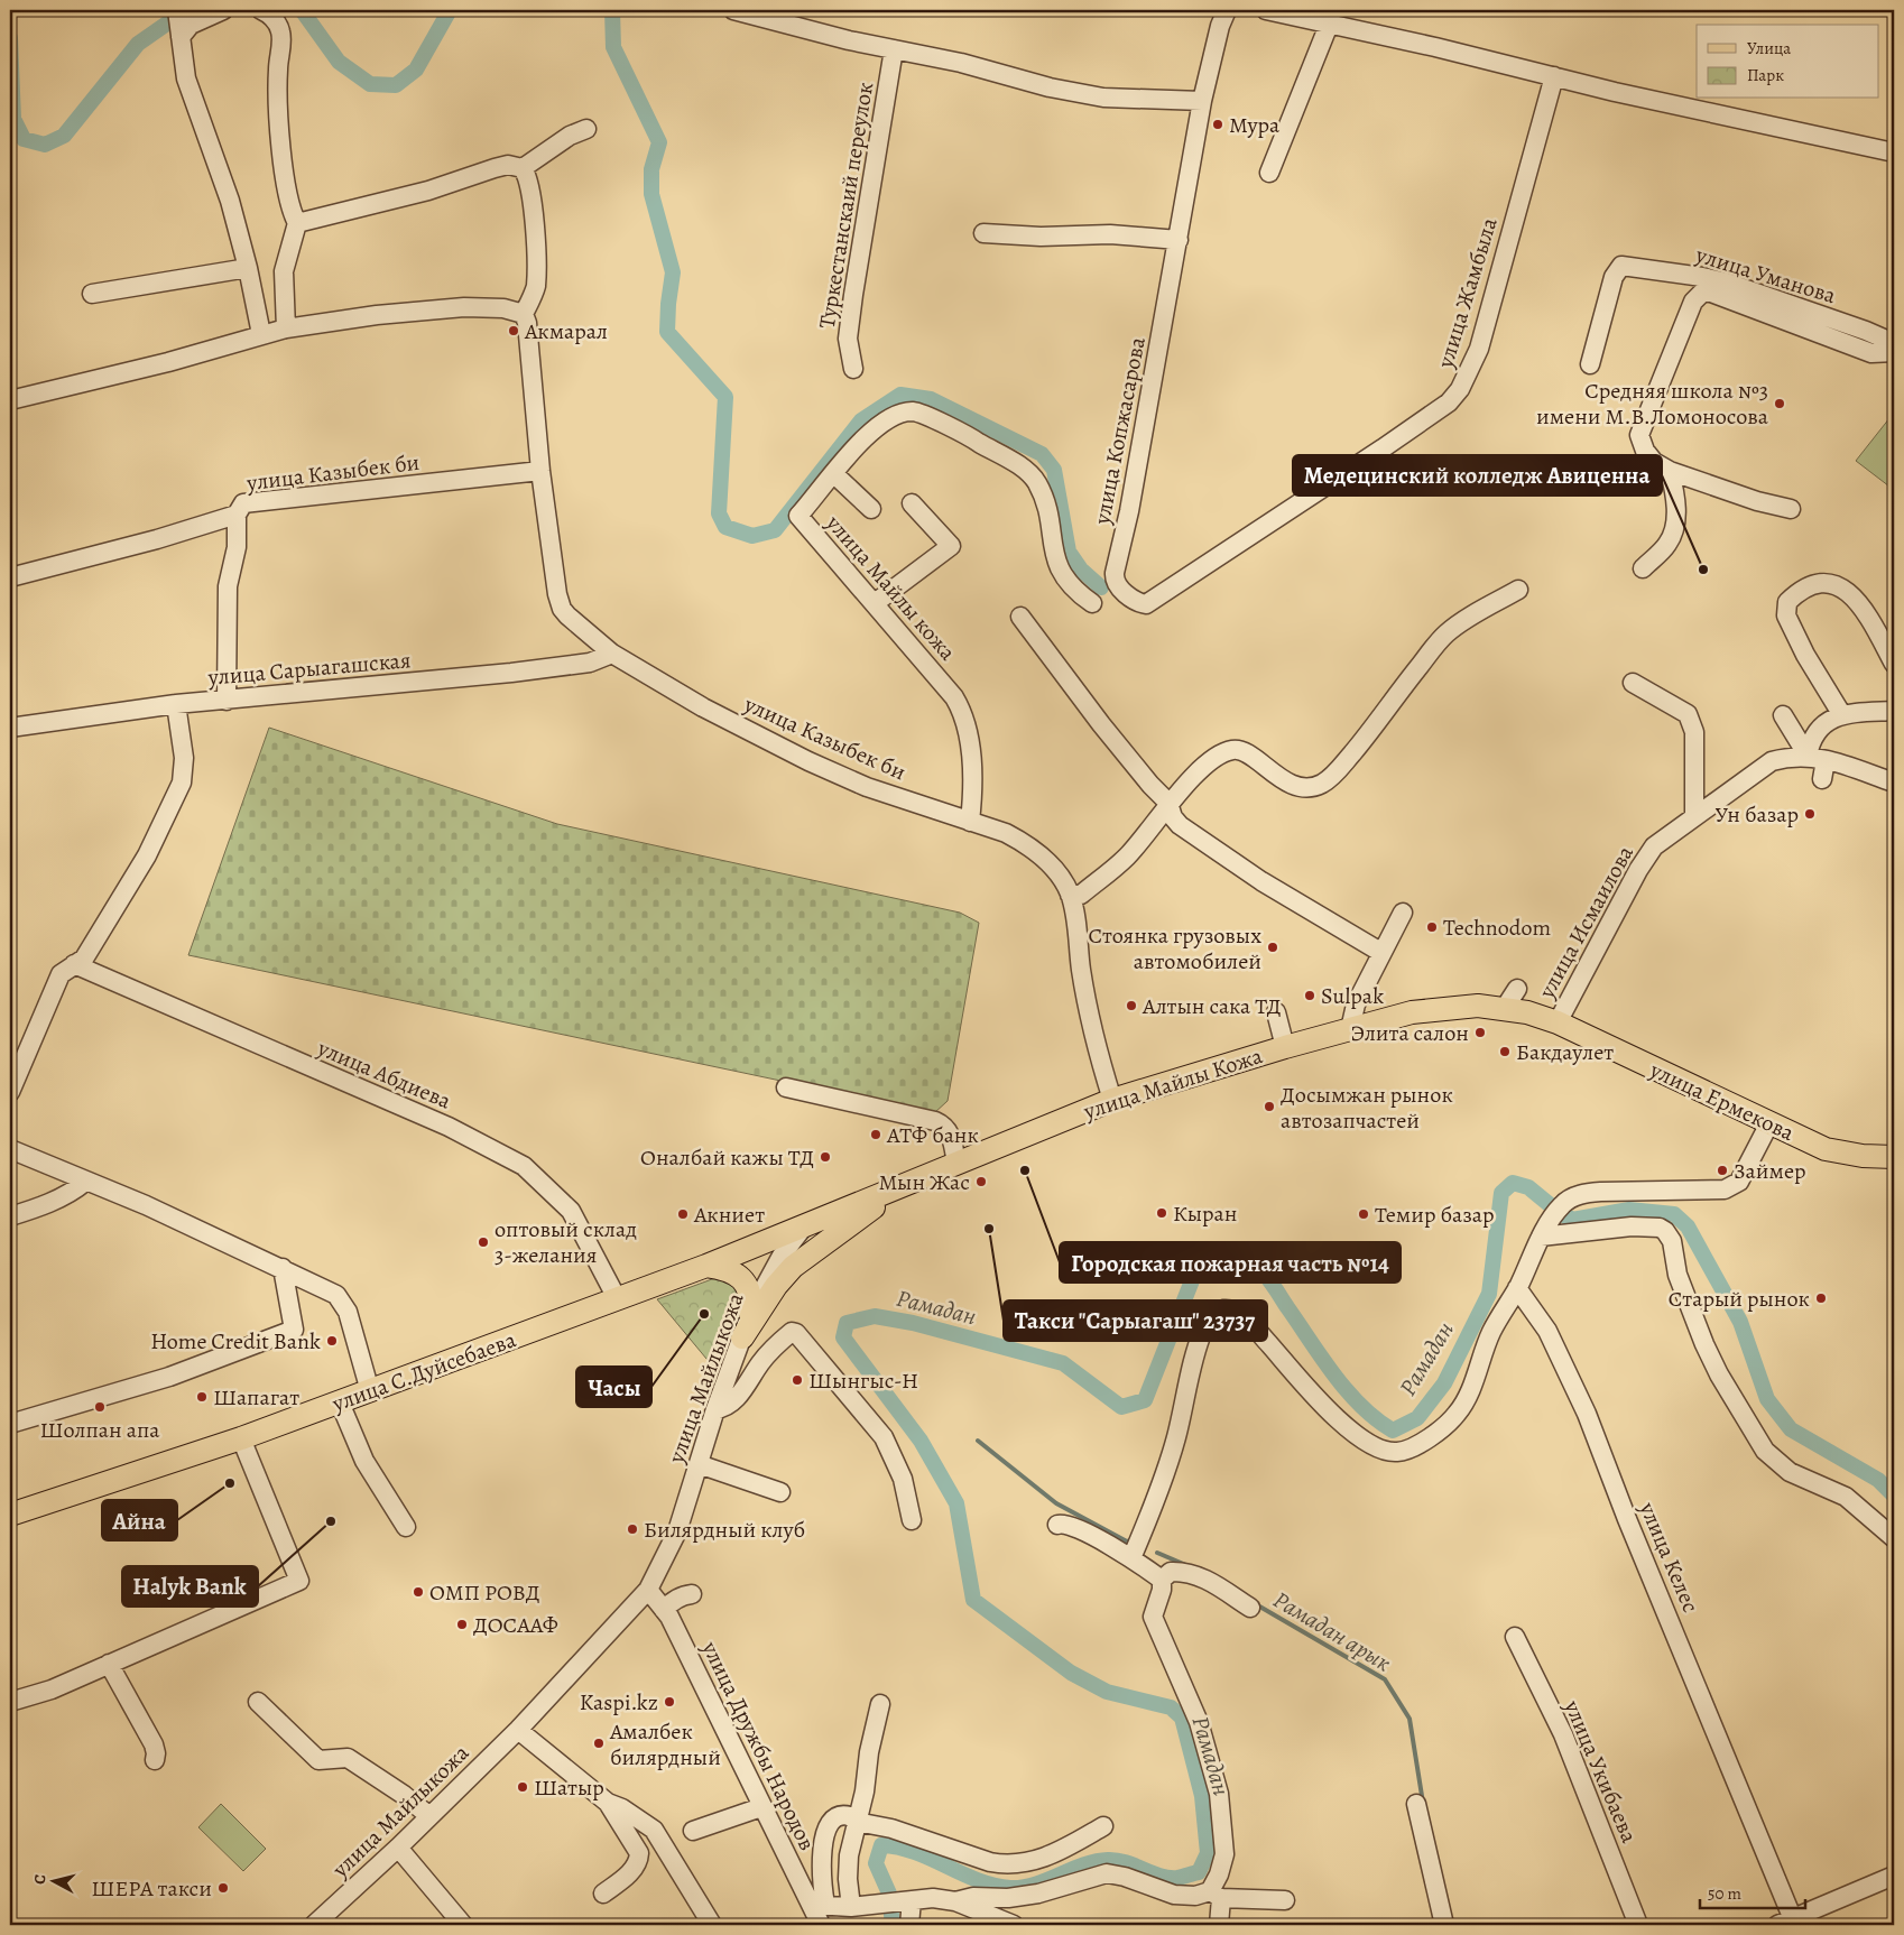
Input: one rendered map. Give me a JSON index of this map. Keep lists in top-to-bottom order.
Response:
{
  "streets": {
    "main road": ["улица Майлы Кожа", "улица Ермекова", "улица С.Дуйсебаева"],
    "street": [
      "Туркестанскаий переулок",
      "улица Уманова",
      "улица Жамбыла",
      "улица Копжасарова",
      "улица Казыбек би",
      "улица Майлы кожа",
      "улица Сарыагашская",
      "улица Исмаилова",
      "улица Абдиева",
      "улица Майлыкожа",
      "улица Келес",
      "улица Дружбы Народов",
      "улица Укибаева"
    ]
  },
  "crossings": [
    ["улица Жамбыла", "улица Копжасарова"],
    ["улица Казыбек би", "улица Майлы кожа"],
    ["улица Казыбек би", "улица Сарыагашская"],
    ["улица Казыбек би", "улица Майлы Кожа"],
    ["улица Исмаилова", "улица Майлы Кожа"],
    ["улица Исмаилова", "улица Ермекова"],
    ["улица Абдиева", "улица С.Дуйсебаева"],
    ["улица Майлы Кожа", "улица Ермекова"],
    ["улица Майлы Кожа", "улица С.Дуйсебаева"],
    ["улица Майлы Кожа", "улица Майлыкожа"],
    ["улица С.Дуйсебаева", "улица Майлыкожа"],
    ["улица Майлыкожа", "улица Дружбы Народов"]
  ],
  "water": ["Рамадан", "Рамадан арык"],
  "places": [
    "Мура",
    "Акмарал",
    "Средняя школа №3 имени М.В.Ломоносова",
    "Медецинский колледж Авиценна",
    "Ун базар",
    "Technodom",
    "Стоянка грузовых автомобилей",
    "Sulpak",
    "Алтын сака ТД",
    "Элита салон",
    "Бакдаулет",
    "Досымжан рынок автозапчастей",
    "АТФ банк",
    "Оналбай кажы ТД",
    "Городская пожарная часть №14",
    "Займер",
    "Мын Жас",
    "Кыран",
    "Акниет",
    "Темир базар",
    "Такси \"Сарыагаш\" 23737",
    "оптовый склад 3-желания",
    "Старый рынок",
    "Часы",
    "Home Credit Bank",
    "Шынгыс-Н",
    "Шапагат",
    "Шолпан апа",
    "Айна",
    "Halyk Bank",
    "Билярдный клуб",
    "ОМП РОВД",
    "ДОСААФ",
    "Kaspi.kz",
    "Амалбек билярдный",
    "Шатыр",
    "ШЕРА такси"
  ],
  "legend": ["Улица", "Парк"],
  "scale_bar": "50 m",
  "north": "left"
}
